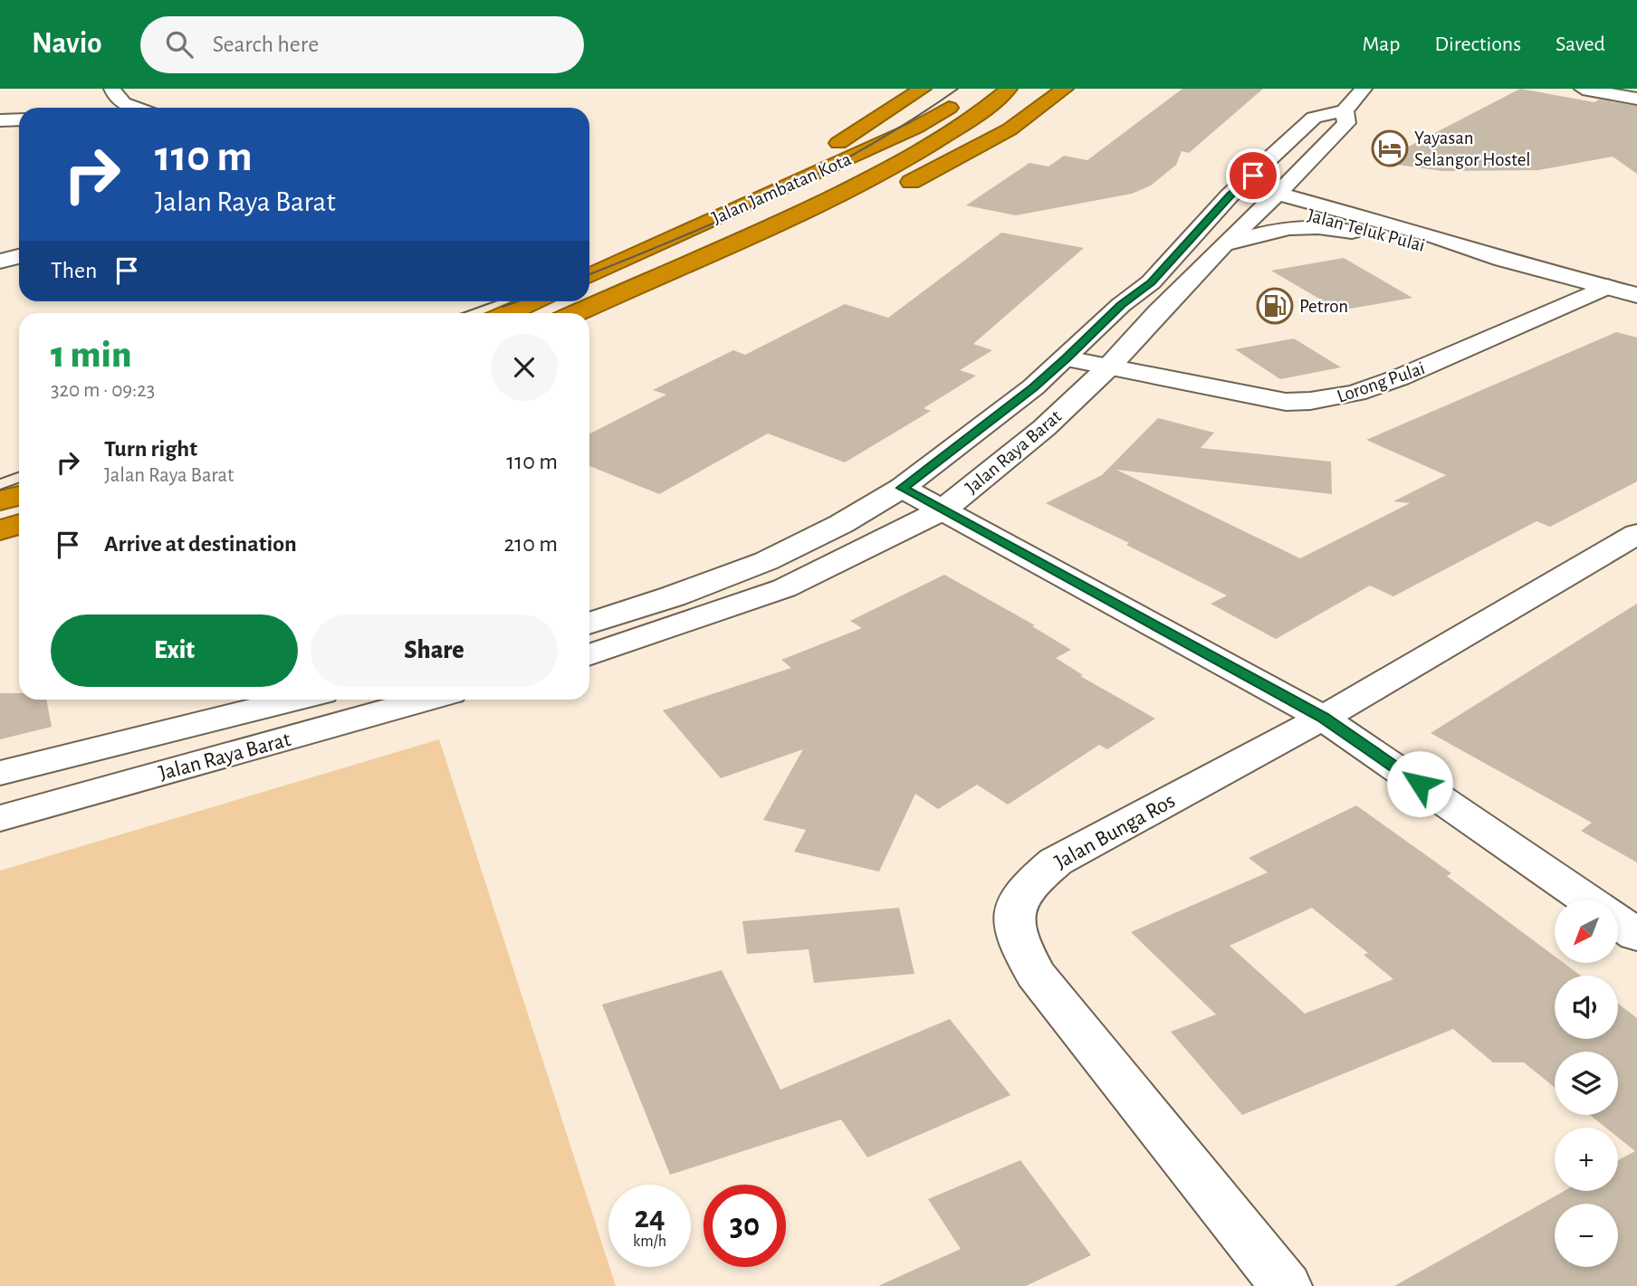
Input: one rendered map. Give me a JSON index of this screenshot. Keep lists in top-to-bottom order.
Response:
{
  "streets": {
    "highway": ["Jalan Jambatan Kota"],
    "main road": [
      "Jalan Teluk Pulai",
      "Lorong Pulai",
      "Jalan Raya Barat",
      "Jalan Bunga Ros"
    ]
  },
  "crossings": [
    ["Jalan Teluk Pulai", "Lorong Pulai"],
    ["Jalan Teluk Pulai", "Jalan Raya Barat"],
    ["Lorong Pulai", "Jalan Raya Barat"]
  ],
  "places": {
    "hotel": ["Yayasan Selangor Hostel"],
    "fuel station": ["Petron"]
  },
  "north": "bottom left",
  "page": {
    "header": "Navio",
    "search": "Search here",
    "nav": ["Map", "Directions", "Saved"],
    "turn": ["110 m", "Jalan Raya Barat"],
    "then": "Then",
    "heading": ["1 min", "320 m · 09:23"],
    "list": [
      {
        "name": "Turn right",
        "note": "Jalan Raya Barat",
        "value": "110 m"
      },
      {
        "name": "Arrive at destination",
        "value": "210 m"
      }
    ],
    "buttons": ["Exit", "Share"],
    "map_buttons": ["+", "−"],
    "speed": "24 km/h",
    "limit": "30"
  }
}
